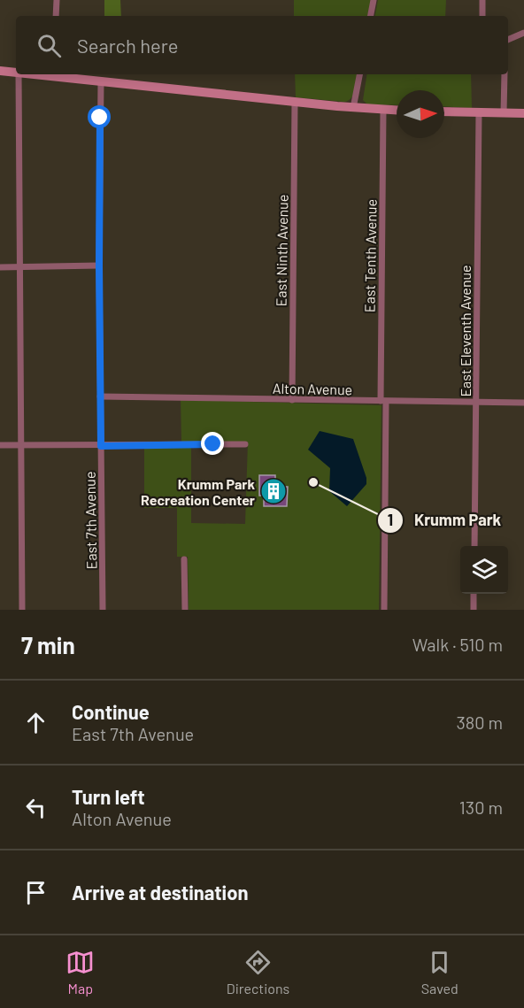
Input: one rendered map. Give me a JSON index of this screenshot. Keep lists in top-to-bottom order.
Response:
{
  "streets": {
    "street": [
      "East Ninth Avenue",
      "East Tenth Avenue",
      "East Eleventh Avenue",
      "Alton Avenue",
      "East 7th Avenue"
    ]
  },
  "crossings": [
    ["East Ninth Avenue", "Alton Avenue"],
    ["East Tenth Avenue", "Alton Avenue"],
    ["East Eleventh Avenue", "Alton Avenue"],
    ["Alton Avenue", "East 7th Avenue"]
  ],
  "places": {
    "other": ["Krumm Park"],
    "building": ["Krumm Park Recreation Center"]
  },
  "north": "right",
  "page": {
    "search": "Search here",
    "heading": ["7 min", "Walk · 510 m"],
    "list": [
      ["Continue", "East 7th Avenue", "380 m"],
      ["Turn left", "Alton Avenue", "130 m"],
      "Arrive at destination"
    ],
    "nav": ["Map", "Directions", "Saved"]
  }
}
